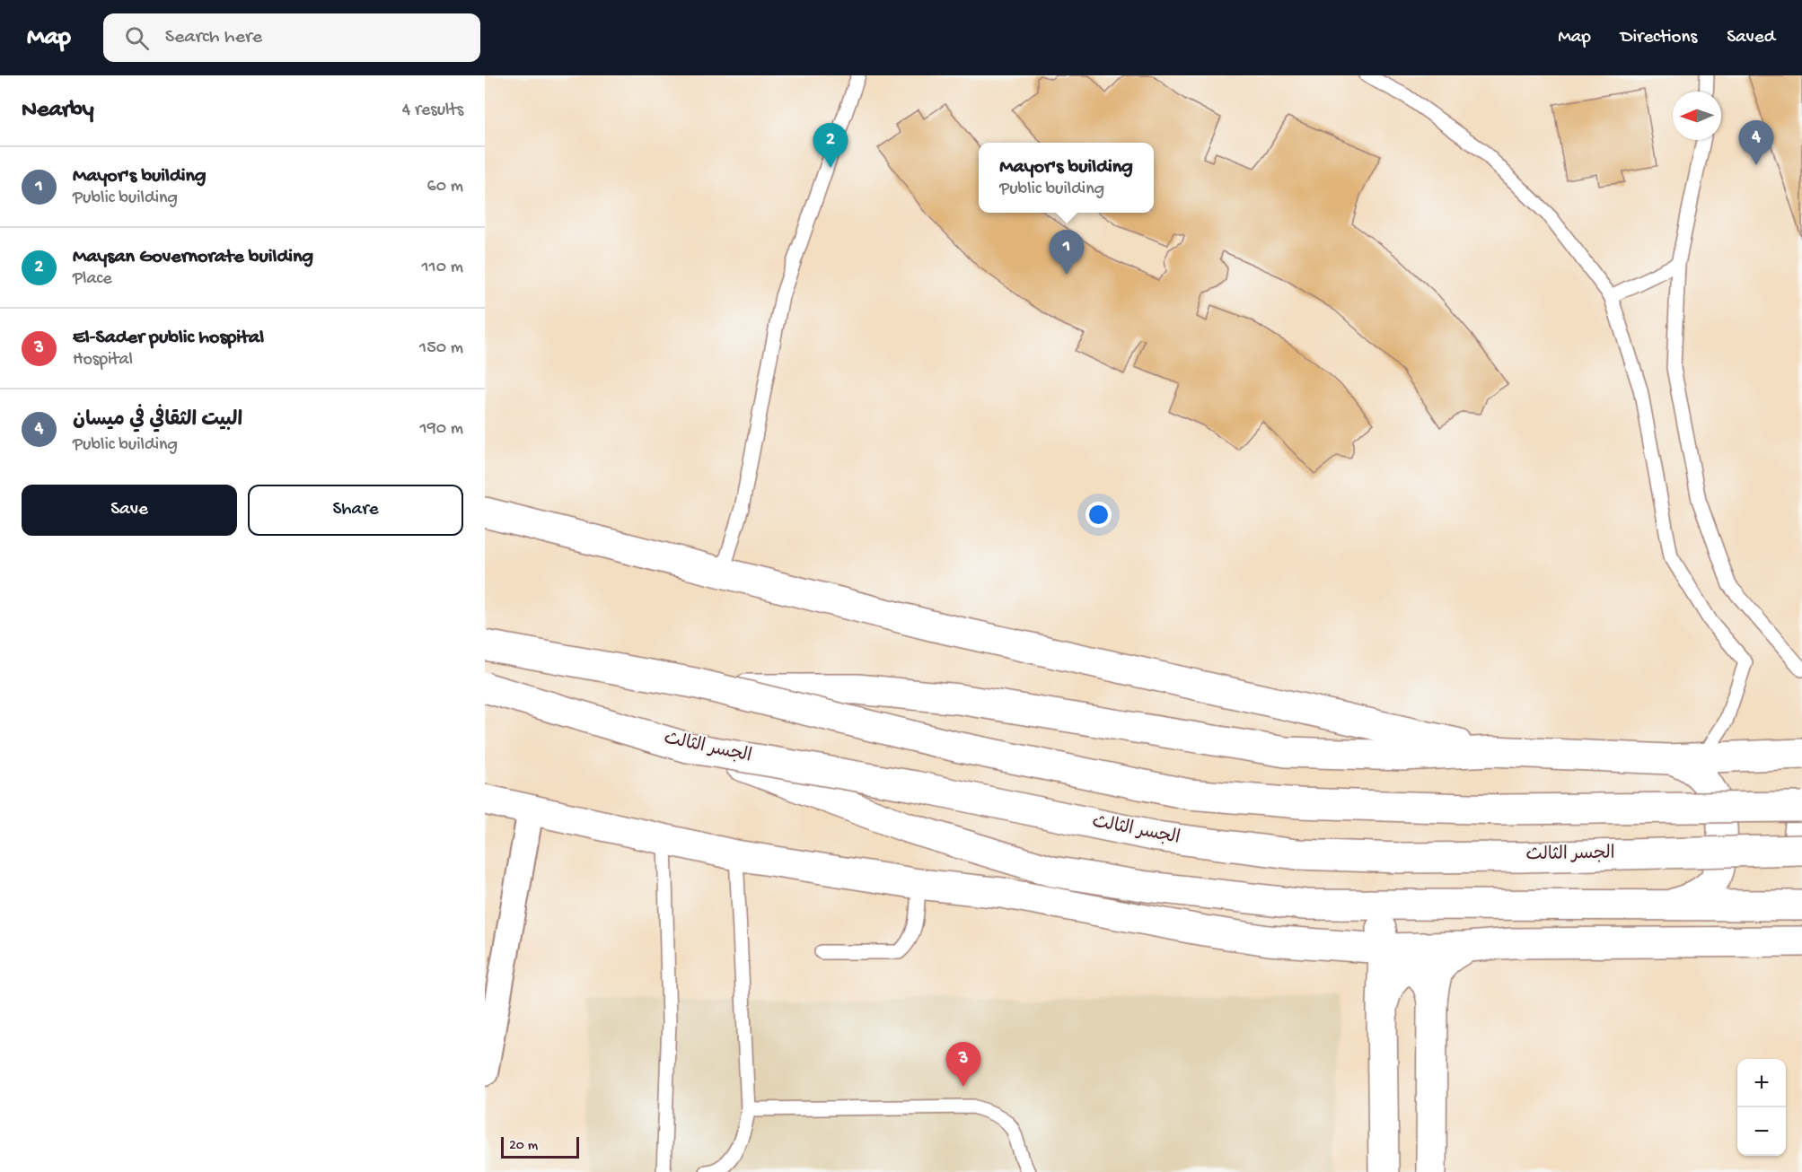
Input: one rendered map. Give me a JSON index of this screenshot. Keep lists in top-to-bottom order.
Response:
{
  "streets": {
    "street": ["الجسر الثالث"]
  },
  "scale_bar": "20 m",
  "north": "left",
  "page": {
    "header": "Map",
    "search": "Search here",
    "nav": ["Map", "Directions", "Saved"],
    "heading": ["Nearby", "4 results"],
    "pins": [
      "4",
      "2",
      "1",
      "3"
    ],
    "popup": ["Mayor's building", "Public building"],
    "list": [
      {
        "mark": "1",
        "name": "Mayor's building",
        "note": "Public building",
        "value": "60 m"
      },
      {
        "mark": "2",
        "name": "Maysan Governorate building",
        "note": "Place",
        "value": "110 m"
      },
      {
        "mark": "3",
        "name": "El-Sader public hospital",
        "note": "Hospital",
        "value": "150 m"
      },
      {
        "mark": "4",
        "name": "البيت الثقافي في ميسان",
        "note": "Public building",
        "value": "190 m"
      }
    ],
    "buttons": ["Save", "Share"],
    "map_buttons": ["+", "−"],
    "scale": "20 m"
  }
}
